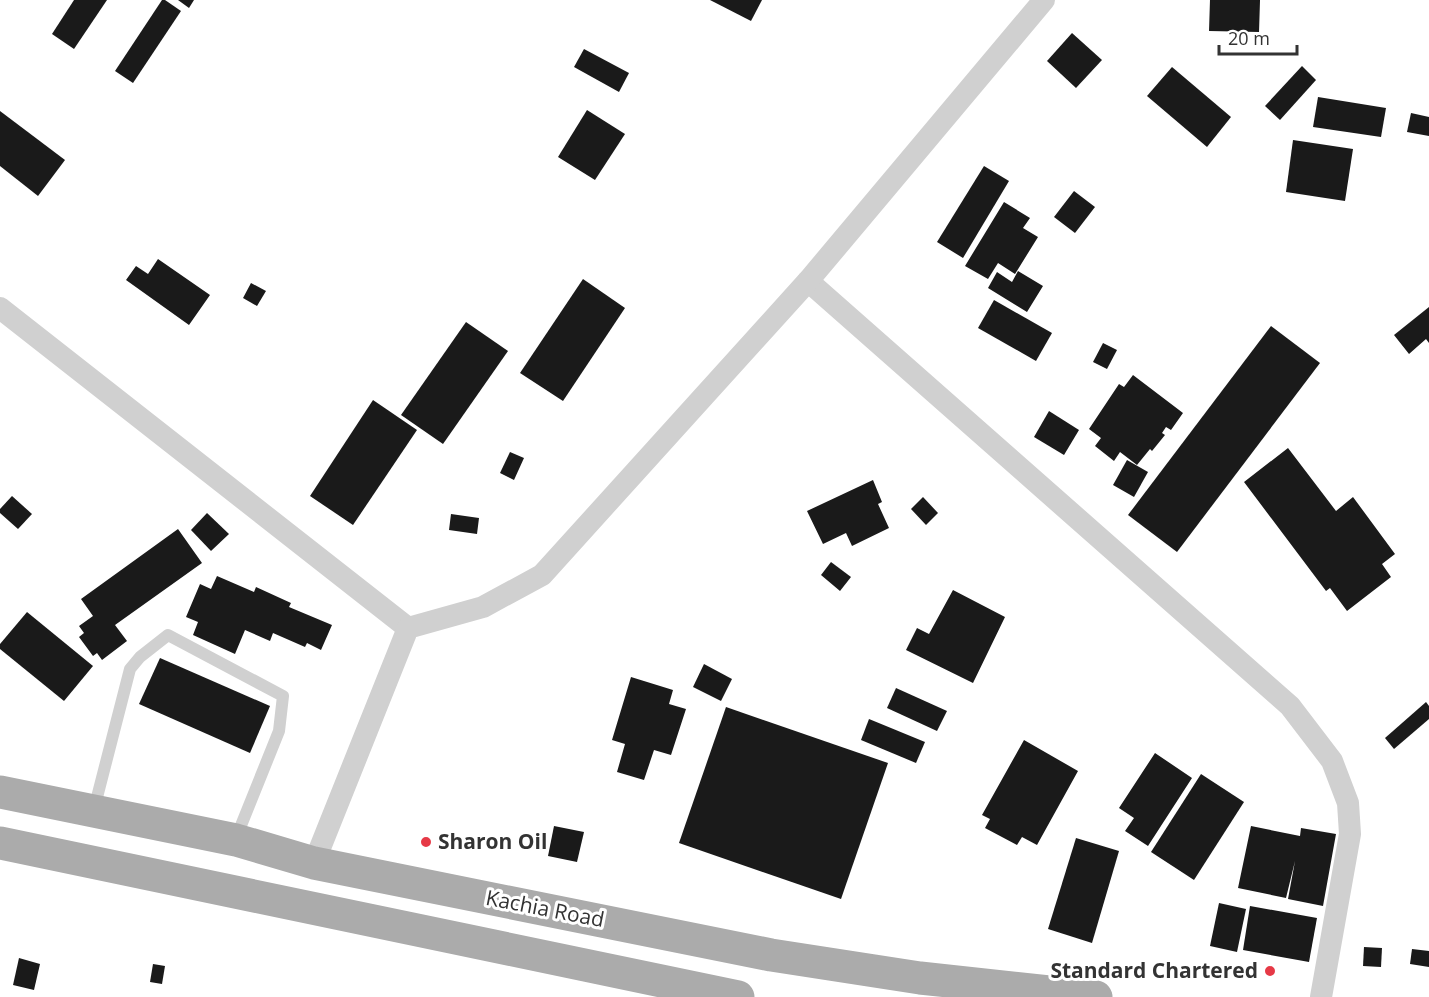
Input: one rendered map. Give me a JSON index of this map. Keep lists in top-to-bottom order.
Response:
{
  "streets": {
    "main road": ["Kachia Road"]
  },
  "places": ["Sharon Oil", "Standard Chartered"],
  "scale_bar": "20 m"
}
